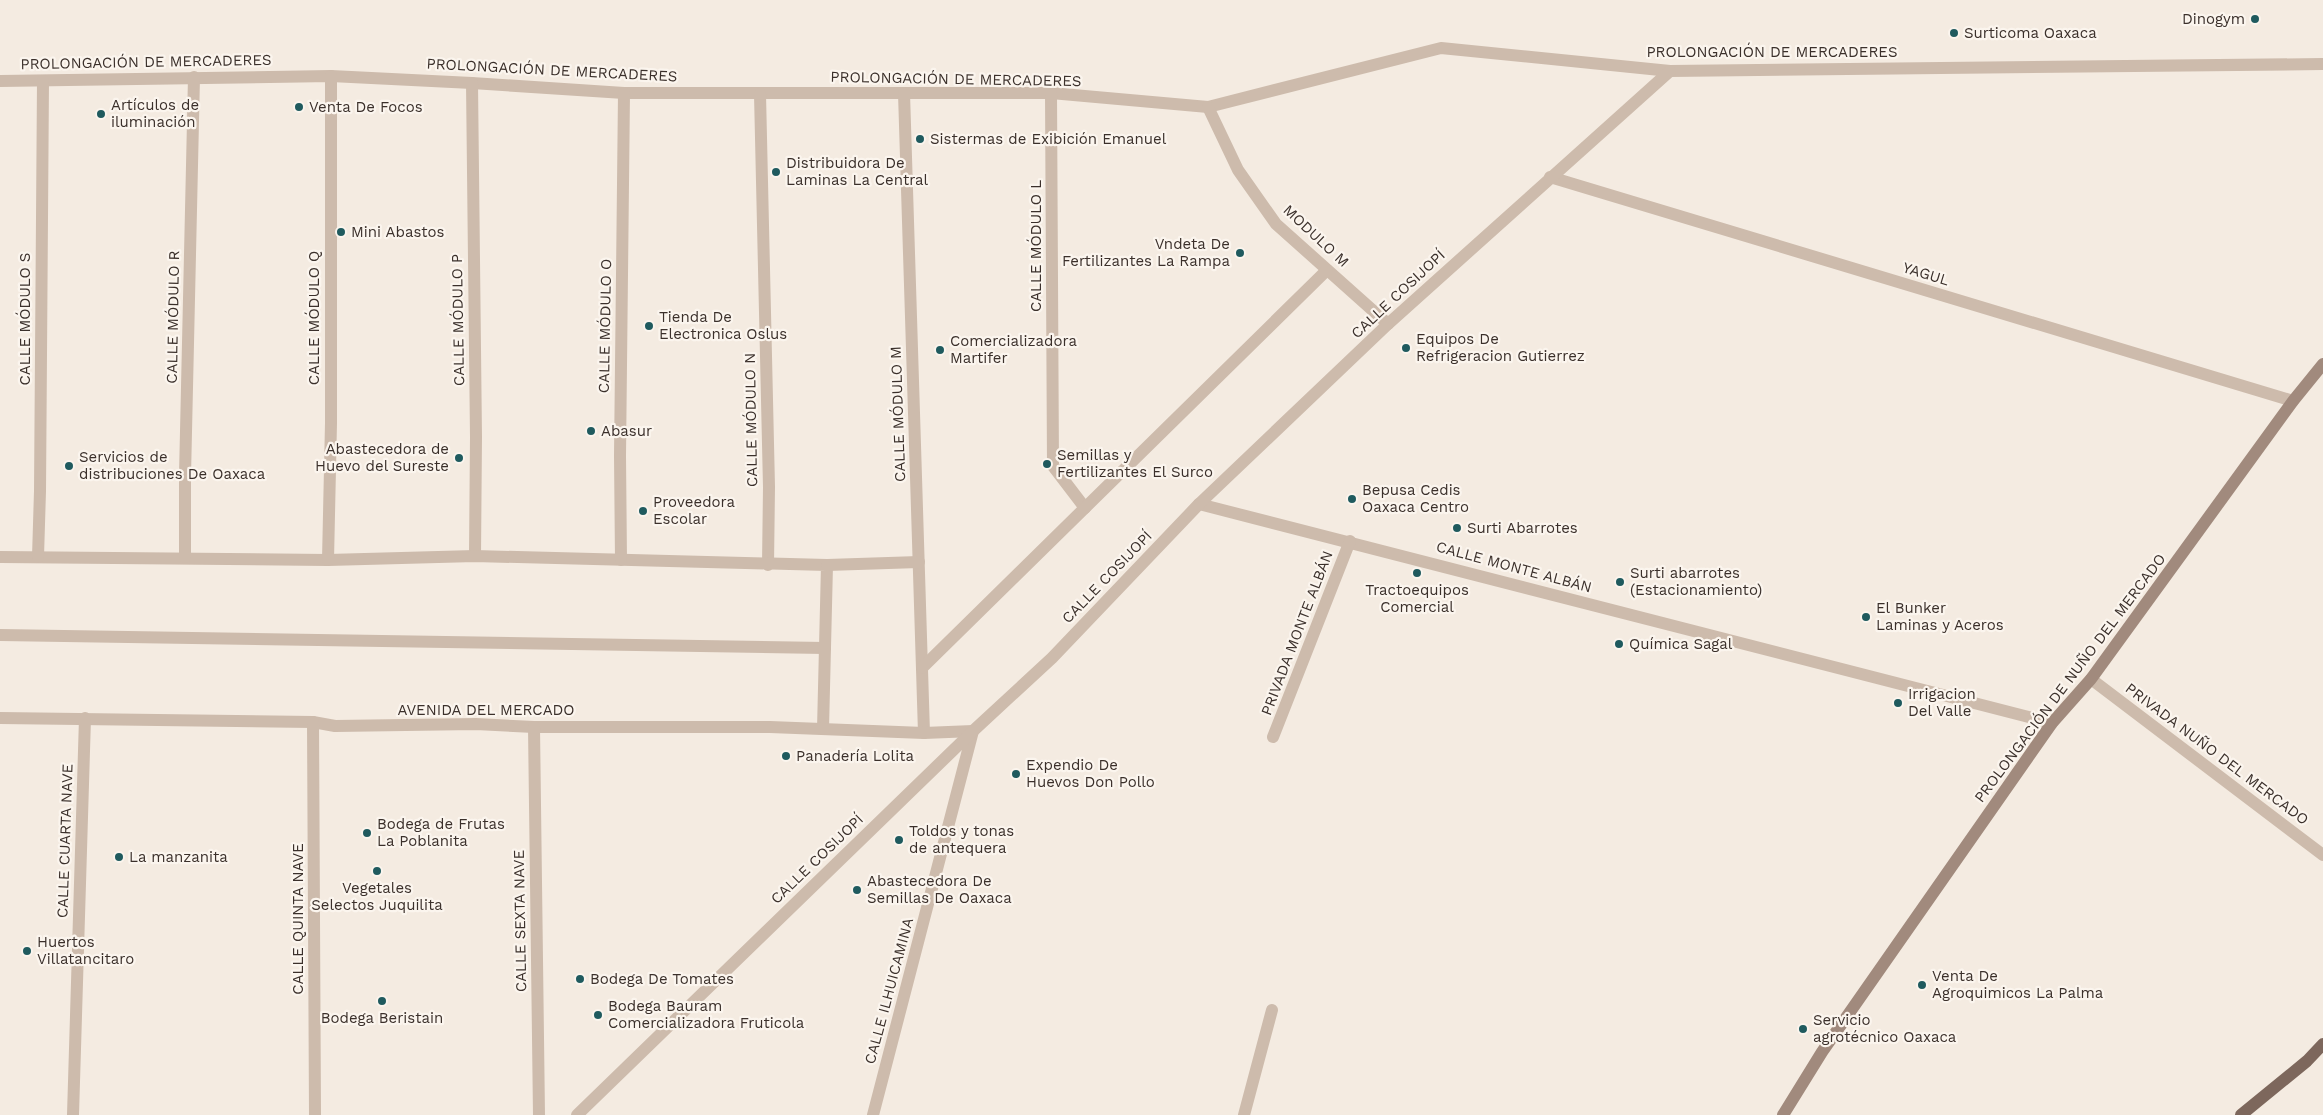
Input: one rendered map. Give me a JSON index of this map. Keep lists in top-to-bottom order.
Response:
{
  "streets": {
    "street": [
      "PROLONGACIÓN DE MERCADERES",
      "MODULO M",
      "CALLE MÓDULO L",
      "YAGUL",
      "CALLE COSIJOPÍ",
      "CALLE MÓDULO R",
      "CALLE MÓDULO Q",
      "CALLE MÓDULO S",
      "CALLE MÓDULO P",
      "CALLE MÓDULO O",
      "CALLE MÓDULO M",
      "CALLE MÓDULO N",
      "CALLE MONTE ALBÁN",
      "PRIVADA MONTE ALBÁN",
      "PROLONGACIÓN DE NUÑO DEL MERCADO",
      "AVENIDA DEL MERCADO",
      "PRIVADA NUÑO DEL MERCADO",
      "CALLE CUARTA NAVE",
      "CALLE QUINTA NAVE",
      "CALLE SEXTA NAVE",
      "CALLE ILHUICAMINA"
    ]
  },
  "crossings": [
    ["PROLONGACIÓN DE MERCADERES", "MODULO M"],
    ["PROLONGACIÓN DE MERCADERES", "CALLE MÓDULO L"],
    ["PROLONGACIÓN DE MERCADERES", "CALLE COSIJOPÍ"],
    ["PROLONGACIÓN DE MERCADERES", "CALLE MÓDULO R"],
    ["PROLONGACIÓN DE MERCADERES", "CALLE MÓDULO Q"],
    ["PROLONGACIÓN DE MERCADERES", "CALLE MÓDULO S"],
    ["PROLONGACIÓN DE MERCADERES", "CALLE MÓDULO P"],
    ["PROLONGACIÓN DE MERCADERES", "CALLE MÓDULO O"],
    ["PROLONGACIÓN DE MERCADERES", "CALLE MÓDULO M"],
    ["PROLONGACIÓN DE MERCADERES", "CALLE MÓDULO N"],
    ["MODULO M", "CALLE COSIJOPÍ"],
    ["YAGUL", "CALLE COSIJOPÍ"],
    ["YAGUL", "PROLONGACIÓN DE NUÑO DEL MERCADO"],
    ["CALLE COSIJOPÍ", "CALLE MONTE ALBÁN"],
    ["CALLE COSIJOPÍ", "AVENIDA DEL MERCADO"],
    ["CALLE COSIJOPÍ", "CALLE ILHUICAMINA"],
    ["CALLE MÓDULO M", "AVENIDA DEL MERCADO"],
    ["CALLE MONTE ALBÁN", "PRIVADA MONTE ALBÁN"],
    ["CALLE MONTE ALBÁN", "PROLONGACIÓN DE NUÑO DEL MERCADO"],
    ["PROLONGACIÓN DE NUÑO DEL MERCADO", "PRIVADA NUÑO DEL MERCADO"],
    ["AVENIDA DEL MERCADO", "CALLE CUARTA NAVE"],
    ["AVENIDA DEL MERCADO", "CALLE QUINTA NAVE"],
    ["AVENIDA DEL MERCADO", "CALLE SEXTA NAVE"],
    ["AVENIDA DEL MERCADO", "CALLE ILHUICAMINA"]
  ],
  "places": [
    "Dinogym",
    "Surticoma Oaxaca",
    "Venta De Focos",
    "Artículos de iluminación",
    "Sistermas de Exibición Emanuel",
    "Distribuidora De Laminas La Central",
    "Mini Abastos",
    "Vndeta De Fertilizantes La Rampa",
    "Tienda De Electronica Oslus",
    "Equipos De Refrigeracion Gutierrez",
    "Comercializadora Martifer",
    "Abasur",
    "Abastecedora de Huevo del Sureste",
    "Semillas y Fertilizantes El Surco",
    "Servicios de distribuciones De Oaxaca",
    "Bepusa Cedis Oaxaca Centro",
    "Proveedora Escolar",
    "Surti Abarrotes",
    "Tractoequipos Comercial",
    "Surti abarrotes (Estacionamiento)",
    "El Bunker Laminas y Aceros",
    "Química Sagal",
    "Irrigacion Del Valle",
    "Panadería Lolita",
    "Expendio De Huevos Don Pollo",
    "Bodega de Frutas La Poblanita",
    "Toldos y tonas de antequera",
    "La manzanita",
    "Vegetales Selectos Juquilita",
    "Abastecedora De Semillas De Oaxaca",
    "Huertos Villatancitaro",
    "Bodega De Tomates",
    "Venta De Agroquimicos La Palma",
    "Bodega Beristain",
    "Bodega Bauram Comercializadora Fruticola",
    "Servicio agrotécnico Oaxaca"
  ]
}
